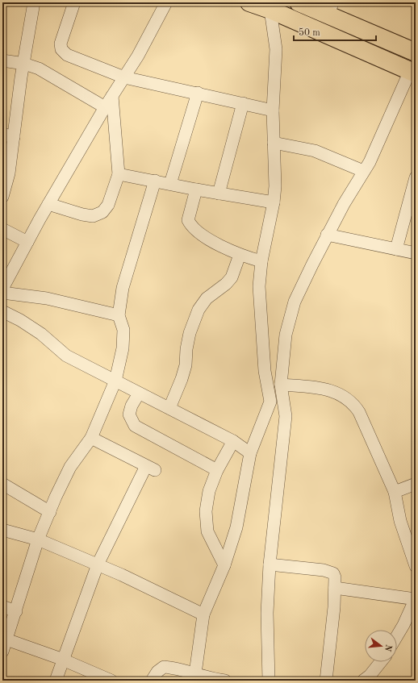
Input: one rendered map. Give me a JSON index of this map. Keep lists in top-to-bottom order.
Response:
{
  "scale_bar": "50 m",
  "north": "right"
}
